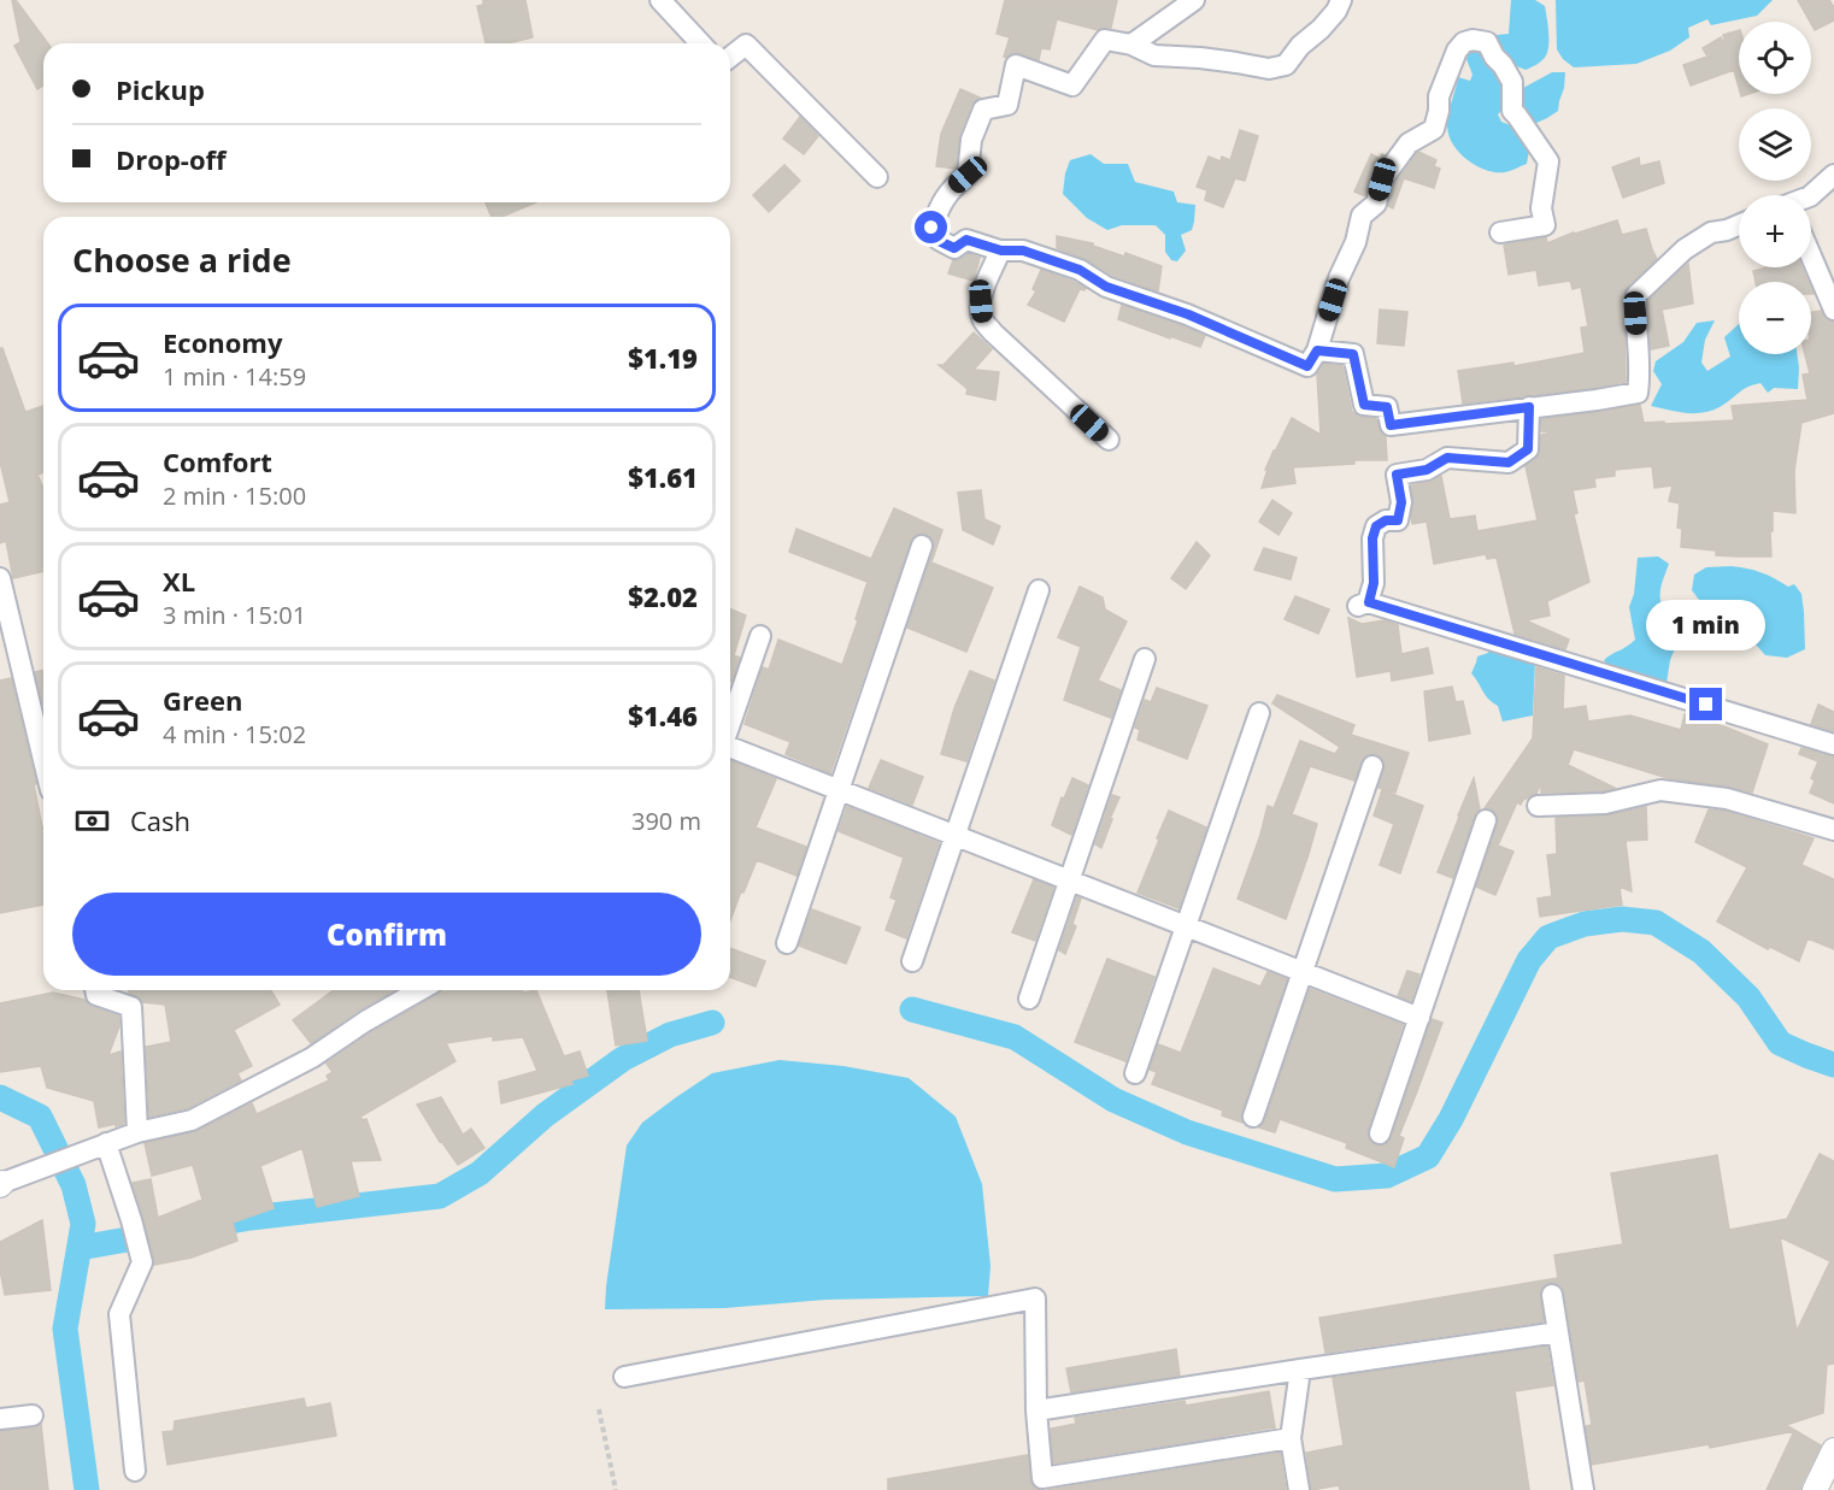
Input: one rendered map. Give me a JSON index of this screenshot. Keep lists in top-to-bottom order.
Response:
{
  "page": {
    "map_buttons": ["+", "−"],
    "banner": ["Pickup", "Drop-off"],
    "heading": "Choose a ride",
    "list": [
      {
        "name": "Economy",
        "note": "1 min · 14:59",
        "value": "$1.19"
      },
      {
        "name": "Comfort",
        "note": "2 min · 15:00",
        "value": "$1.61"
      },
      {
        "name": "XL",
        "note": "3 min · 15:01",
        "value": "$2.02"
      },
      {
        "name": "Green",
        "note": "4 min · 15:02",
        "value": "$1.46"
      }
    ],
    "bubble": "1 min",
    "pay": ["Cash", "390 m"],
    "buttons": "Confirm"
  }
}
